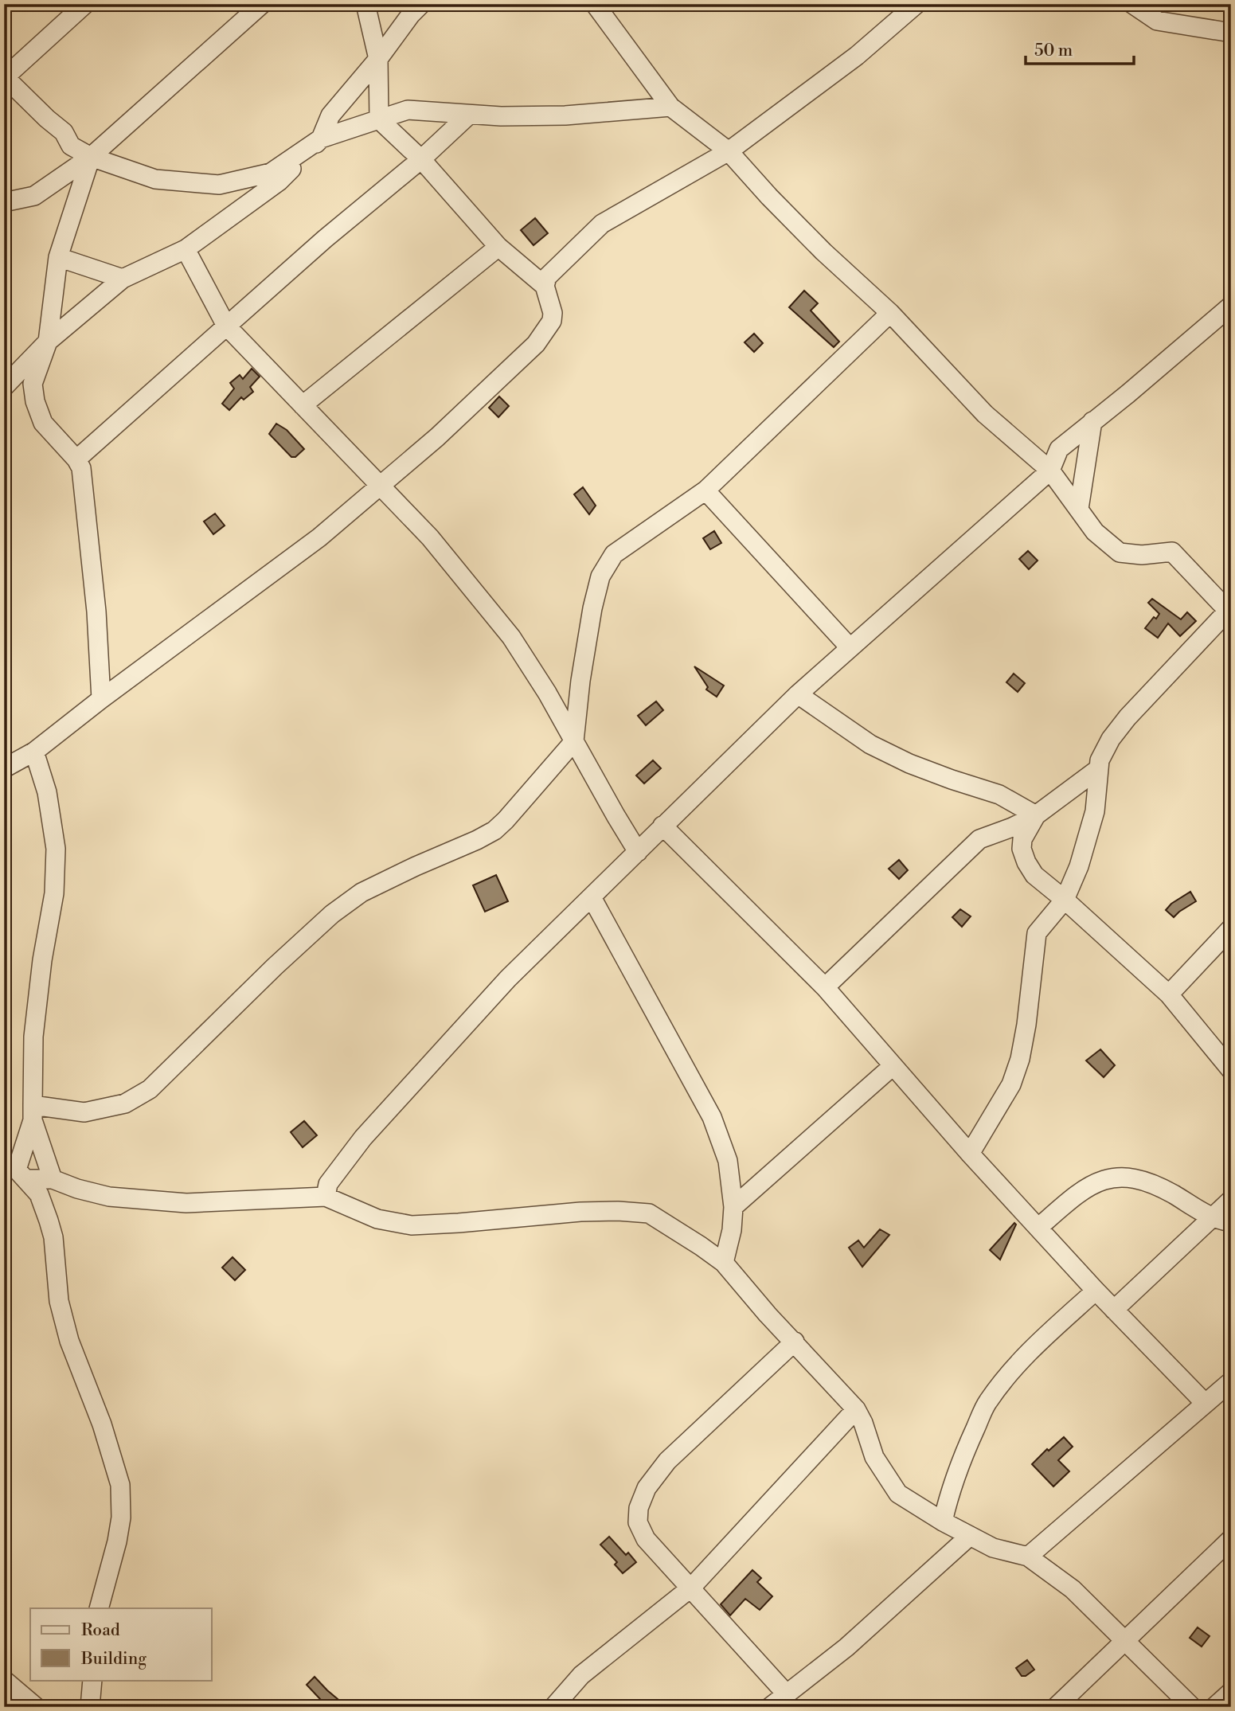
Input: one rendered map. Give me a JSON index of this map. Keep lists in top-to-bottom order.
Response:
{
  "legend": ["Road", "Building"],
  "scale_bar": "50 m"
}
